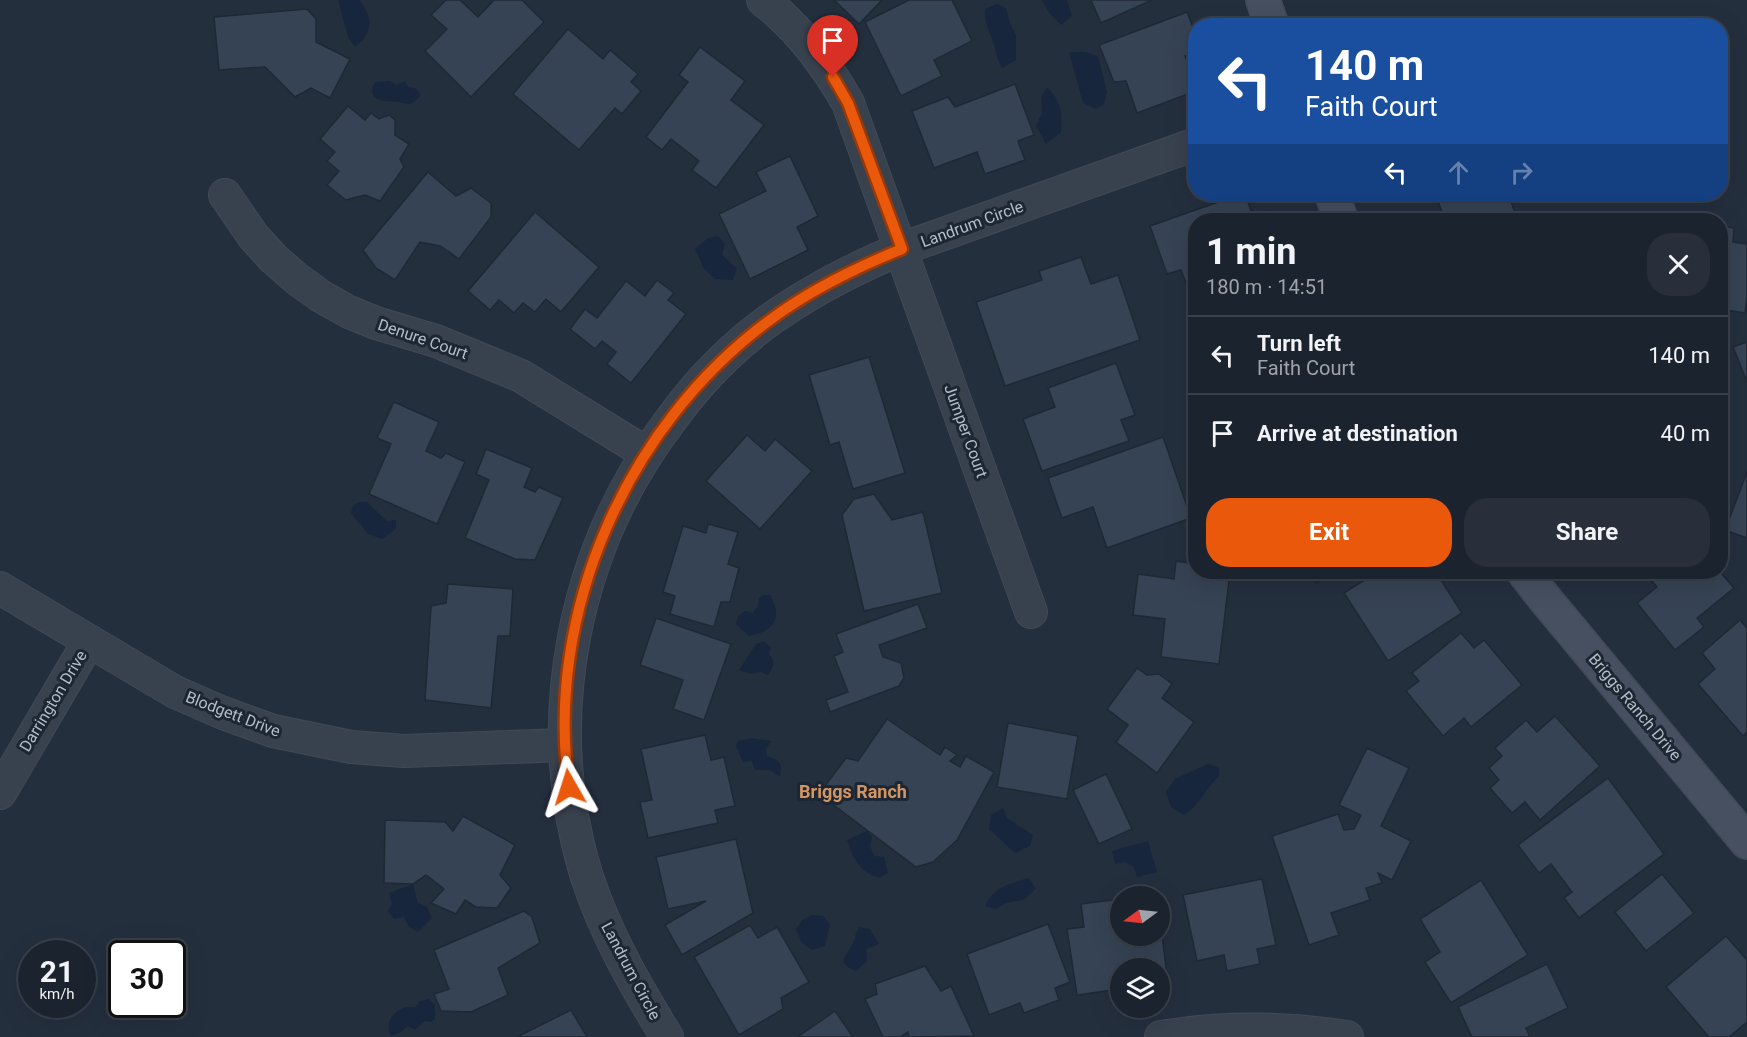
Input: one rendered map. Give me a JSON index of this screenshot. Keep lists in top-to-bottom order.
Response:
{
  "streets": {
    "street": [
      "Landrum Circle",
      "Denure Court",
      "Jumper Court",
      "Darrington Drive",
      "Briggs Ranch Drive",
      "Blodgett Drive"
    ]
  },
  "crossings": [
    ["Landrum Circle", "Denure Court"],
    ["Landrum Circle", "Jumper Court"],
    ["Landrum Circle", "Blodgett Drive"],
    ["Darrington Drive", "Blodgett Drive"]
  ],
  "districts": ["Briggs Ranch"],
  "north": "left",
  "page": {
    "turn": ["140 m", "Faith Court"],
    "heading": ["1 min", "180 m · 14:51"],
    "list": [
      {
        "name": "Turn left",
        "note": "Faith Court",
        "value": "140 m"
      },
      {
        "name": "Arrive at destination",
        "value": "40 m"
      }
    ],
    "buttons": ["Exit", "Share"],
    "speed": "21 km/h",
    "limit": "30"
  }
}
